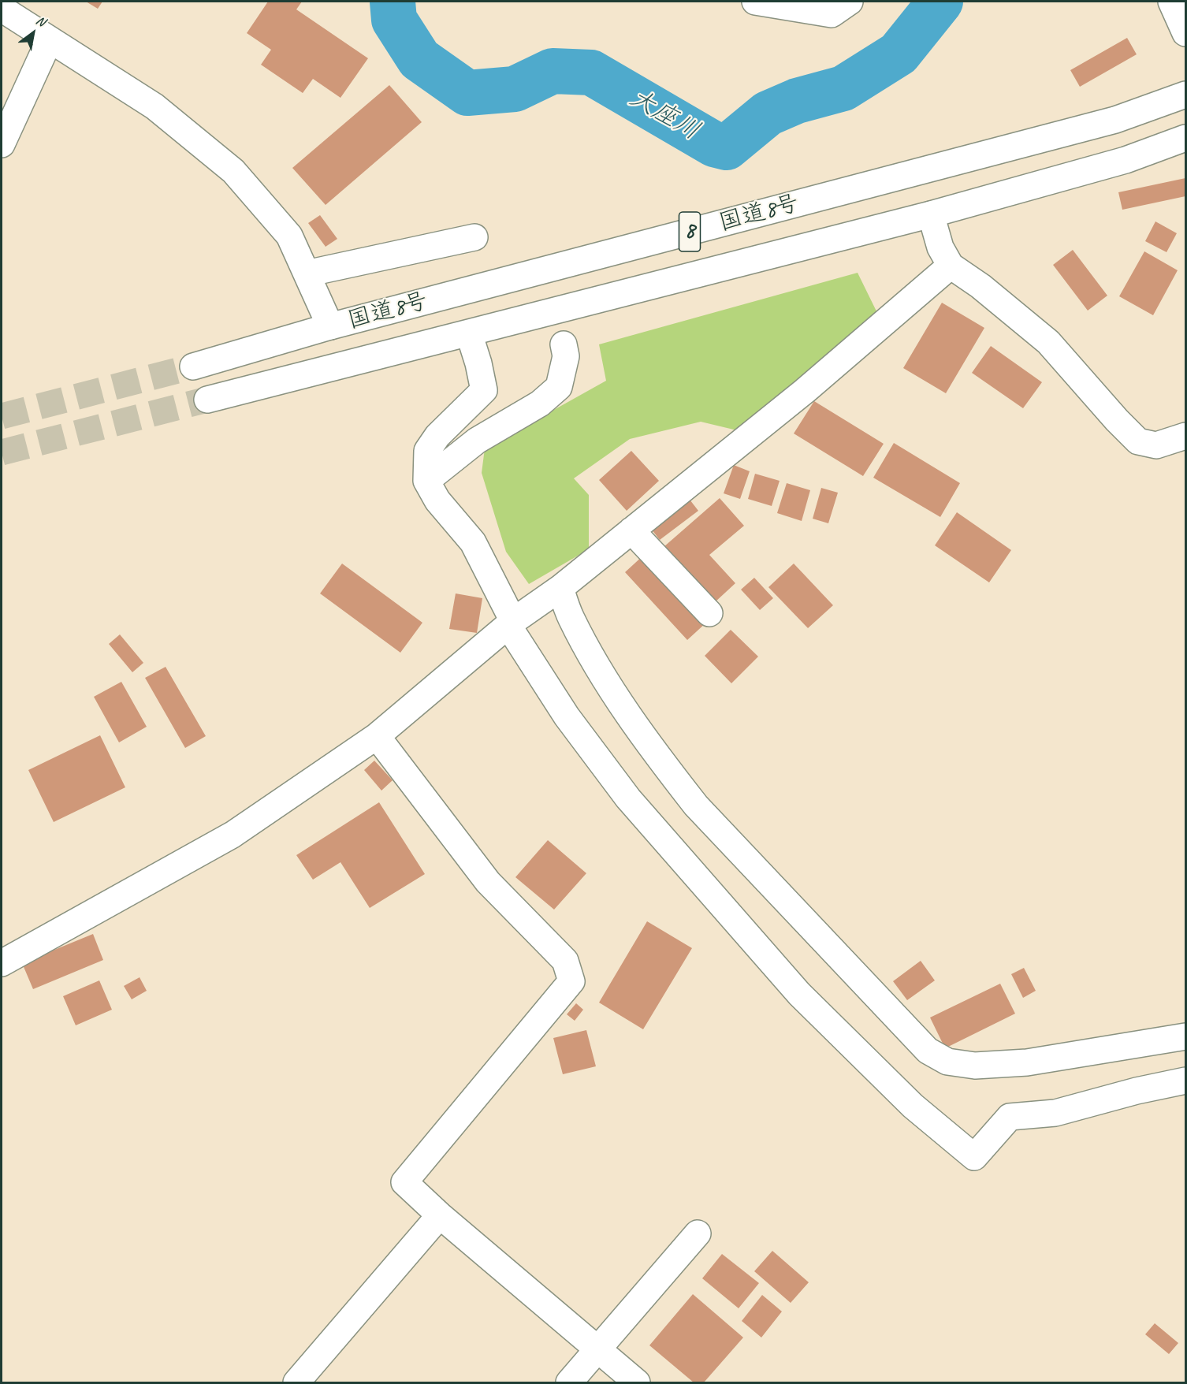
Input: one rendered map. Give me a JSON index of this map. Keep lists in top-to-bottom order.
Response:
{
  "streets": {
    "main road": ["国道8号", "8"]
  },
  "water": ["大座川"],
  "north": "top right"
}
